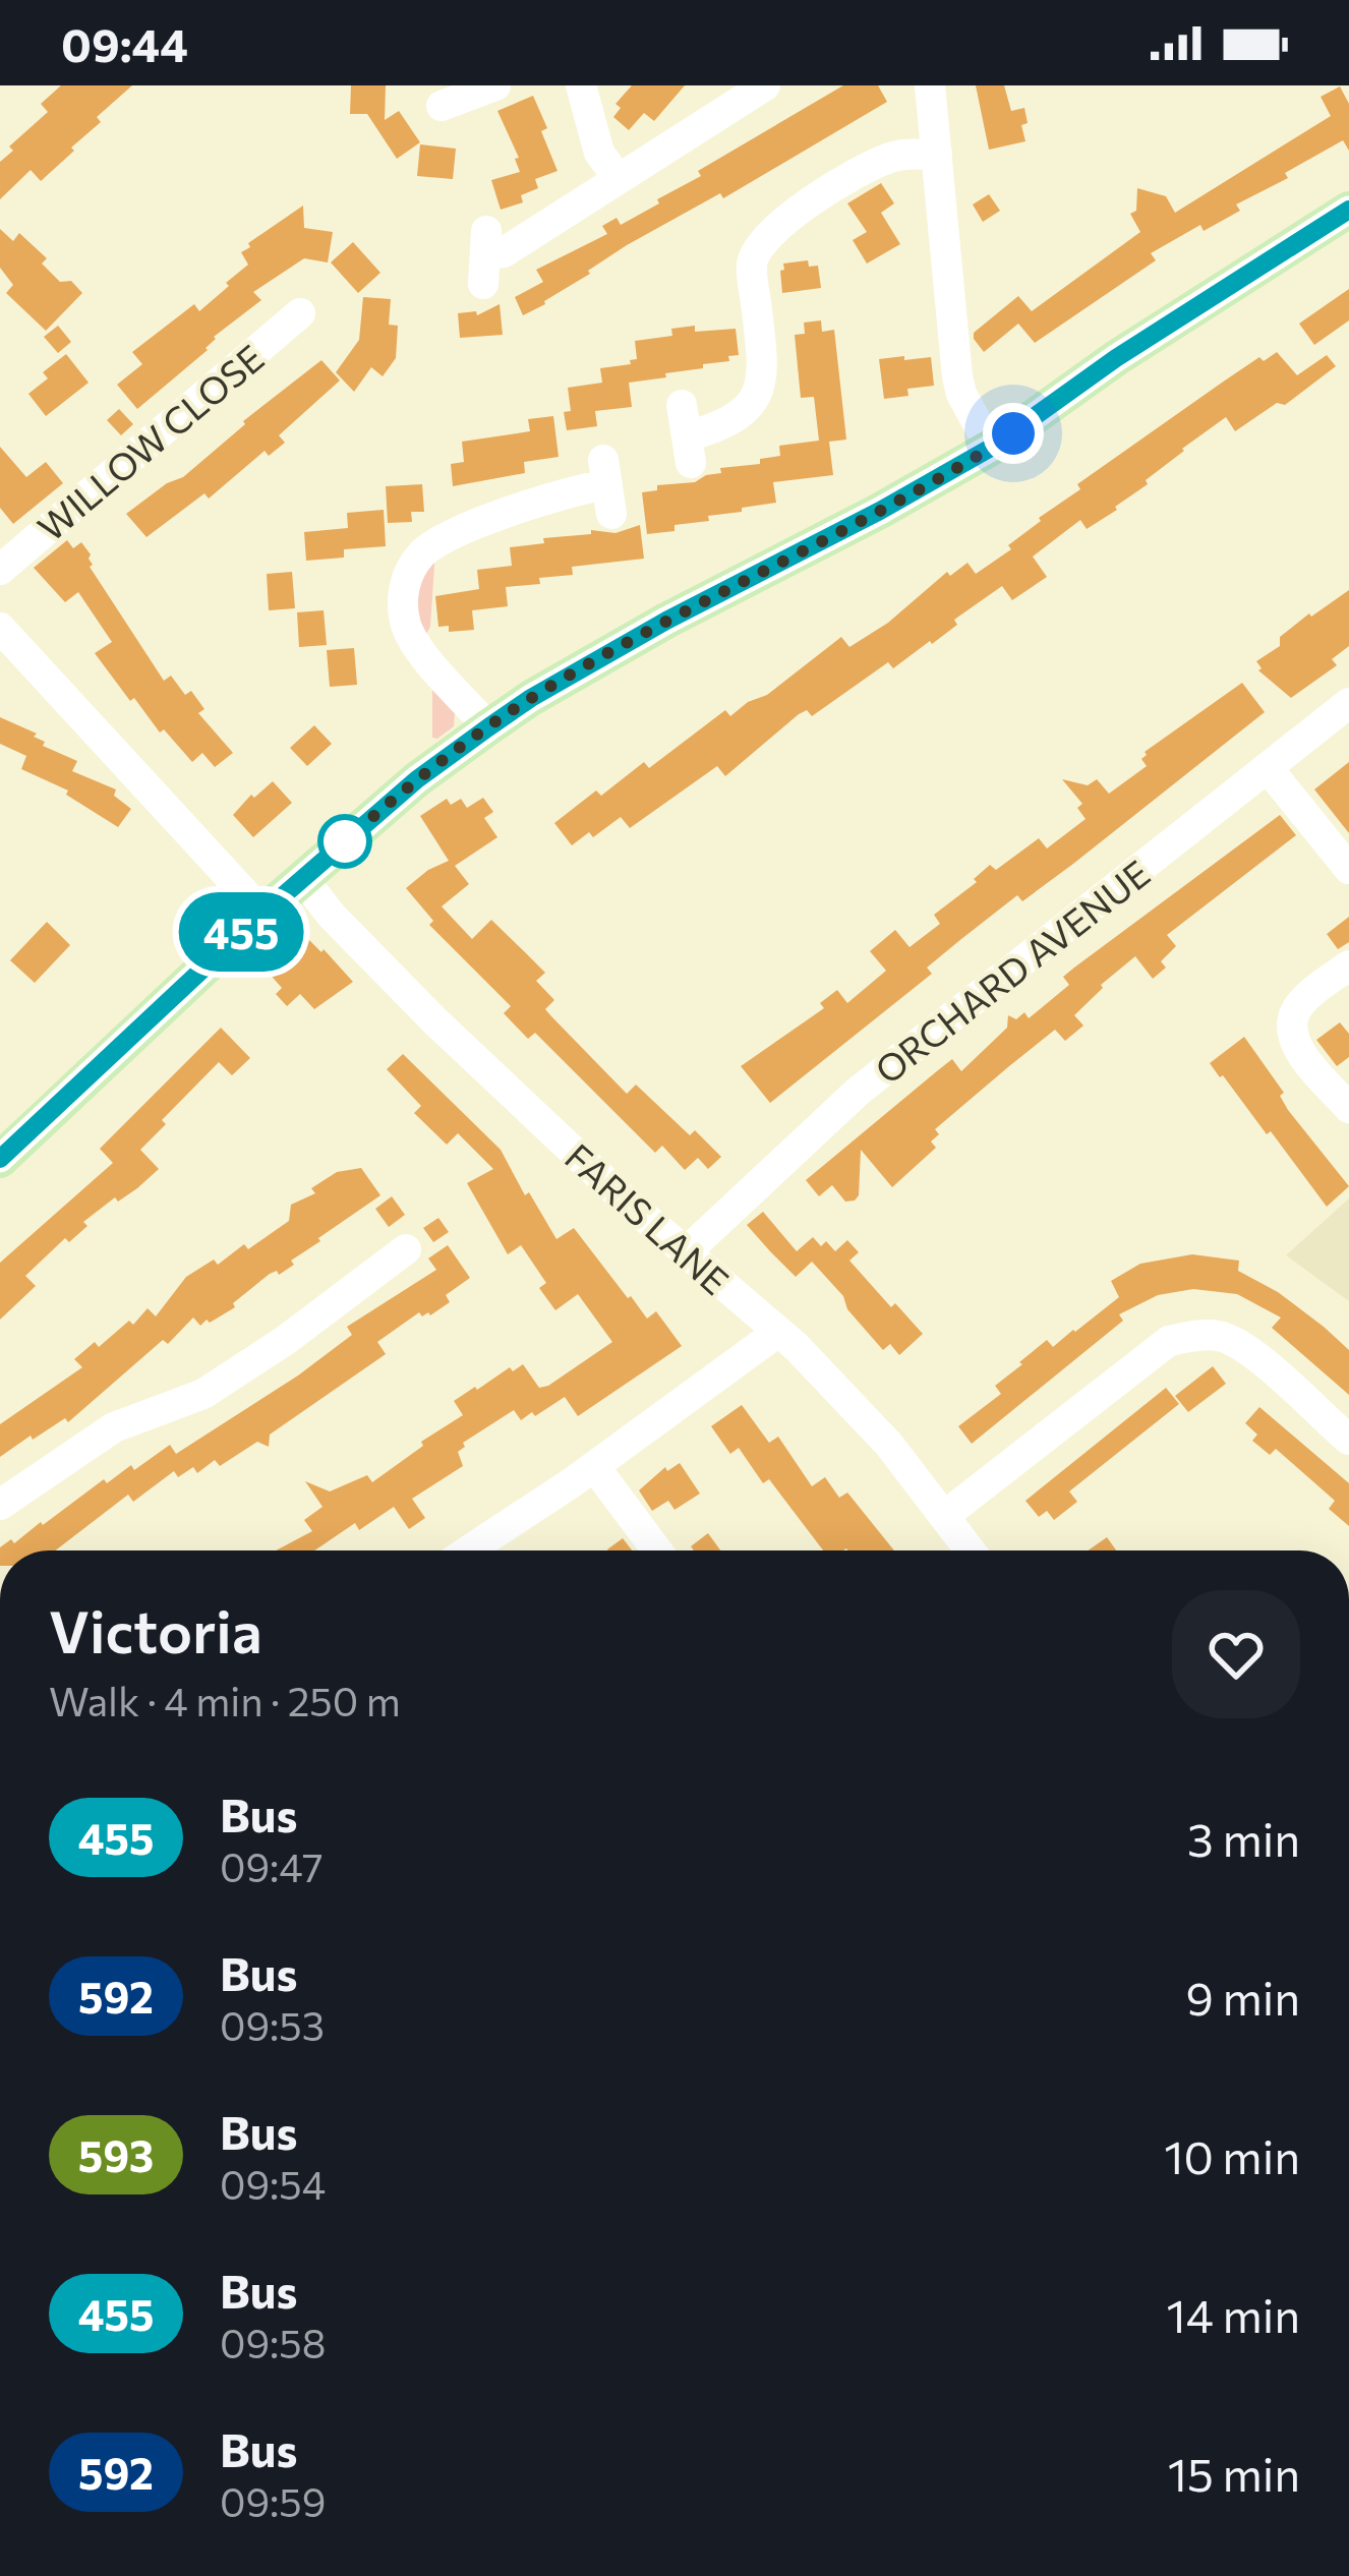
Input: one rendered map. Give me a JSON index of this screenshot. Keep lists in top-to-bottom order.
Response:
{
  "streets": {
    "street": ["WILLOW CLOSE", "ORCHARD AVENUE", "FARIS LANE"]
  },
  "crossings": [
    ["ORCHARD AVENUE", "FARIS LANE"]
  ],
  "lines": ["bus line 455"],
  "page": {
    "status": "09:44",
    "on_map": "455",
    "heading": ["Victoria", "Walk · 4 min · 250 m"],
    "list": [
      {
        "mark": "455",
        "name": "Bus",
        "note": "09:47",
        "value": "3 min"
      },
      {
        "mark": "592",
        "name": "Bus",
        "note": "09:53",
        "value": "9 min"
      },
      {
        "mark": "593",
        "name": "Bus",
        "note": "09:54",
        "value": "10 min"
      },
      {
        "mark": "455",
        "name": "Bus",
        "note": "09:58",
        "value": "14 min"
      },
      {
        "mark": "592",
        "name": "Bus",
        "note": "09:59",
        "value": "15 min"
      }
    ]
  }
}
